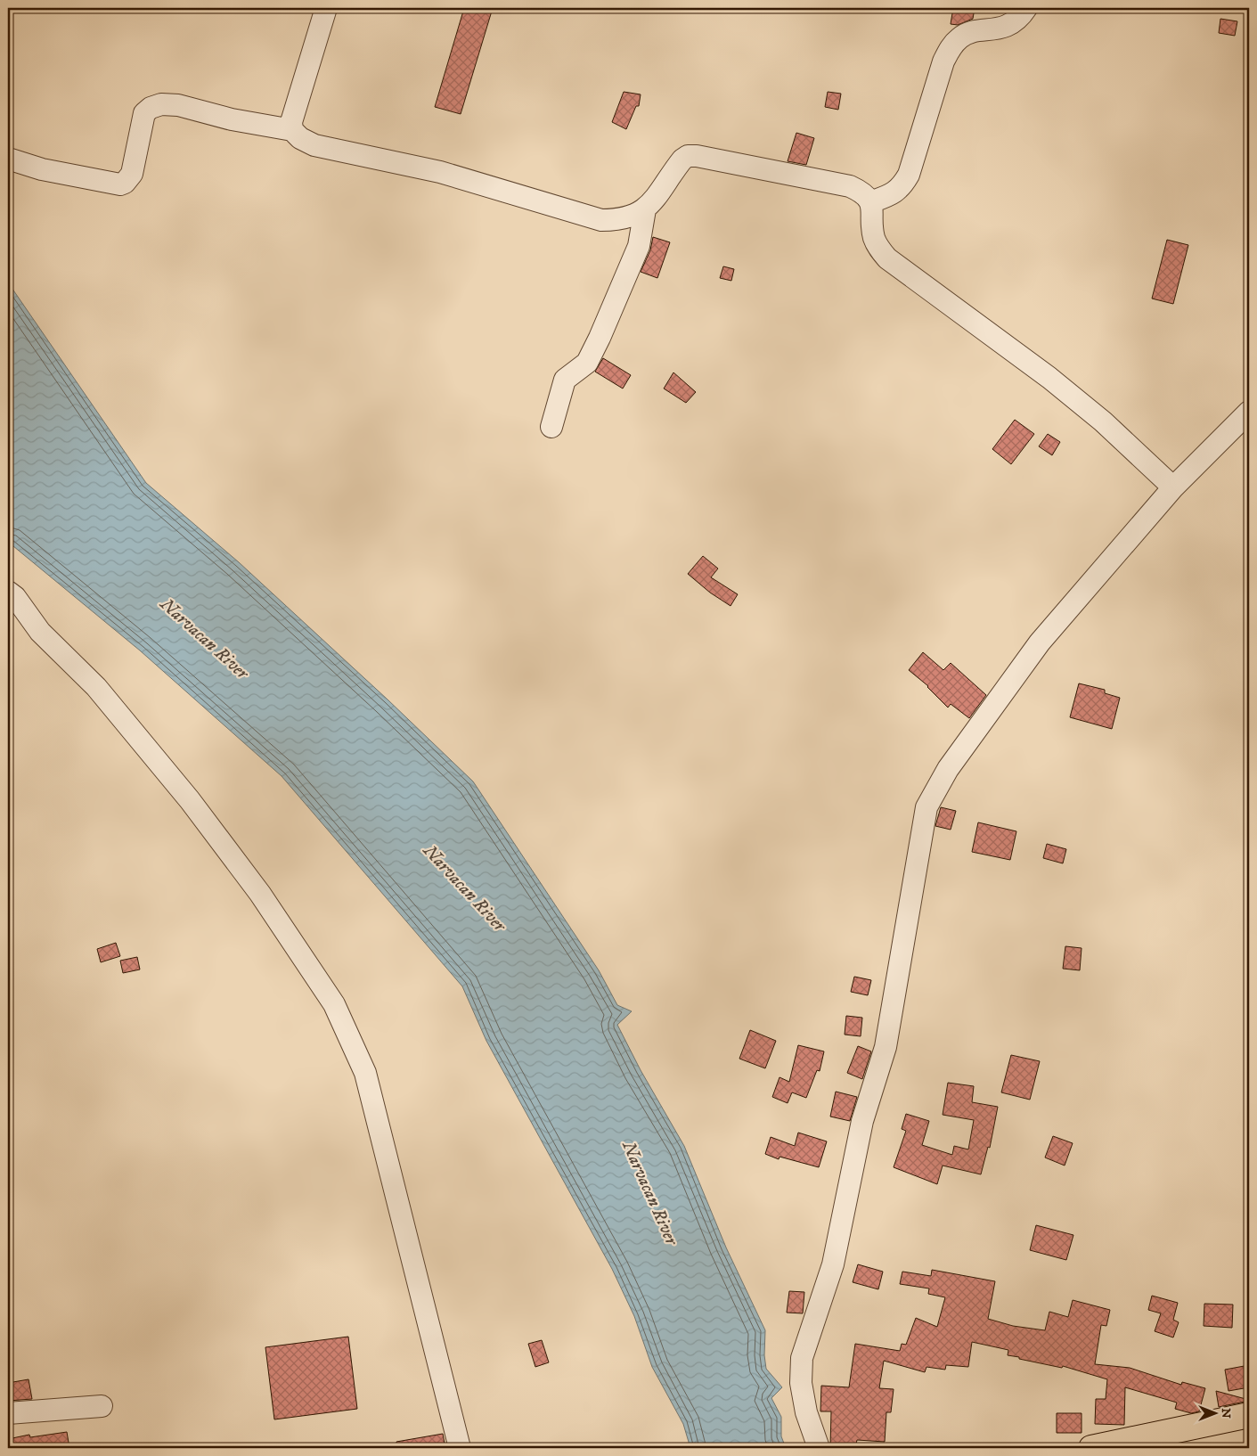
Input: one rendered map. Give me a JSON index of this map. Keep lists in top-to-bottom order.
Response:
{
  "water": ["Narvacan River"],
  "north": "right"
}
